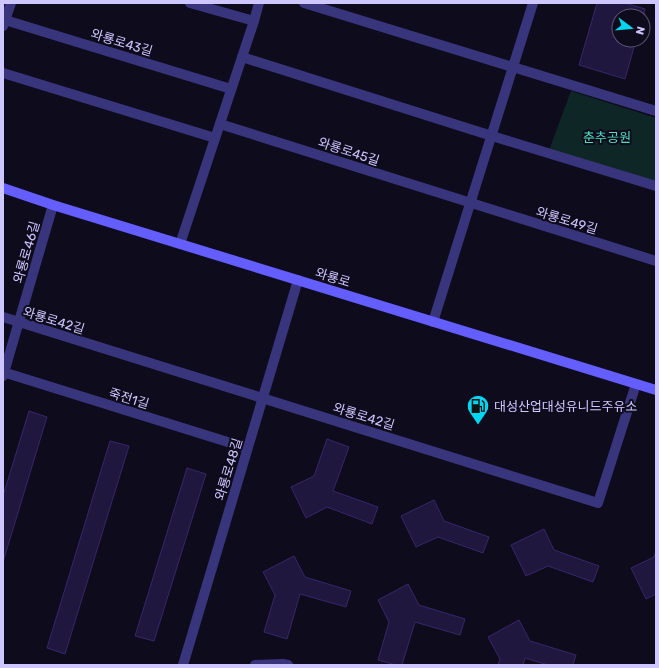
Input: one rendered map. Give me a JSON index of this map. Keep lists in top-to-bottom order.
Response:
{
  "streets": {
    "main road": ["와룡로"],
    "street": [
      "와룡로43길",
      "와룡로45길",
      "와룡로49길",
      "와룡로46길",
      "와룡로42길",
      "죽전1길",
      "와룡로48길"
    ]
  },
  "crossings": [
    ["와룡로45길", "와룡로49길"],
    ["와룡로46길", "와룡로"],
    ["와룡로46길", "와룡로42길"],
    ["와룡로46길", "죽전1길"],
    ["와룡로", "와룡로42길"],
    ["와룡로", "와룡로48길"],
    ["와룡로42길", "와룡로48길"],
    ["죽전1길", "와룡로48길"]
  ],
  "parks": ["춘추공원"],
  "places": {
    "fuel station": ["대성산업대성유니드주유소"]
  },
  "north": "right"
}
